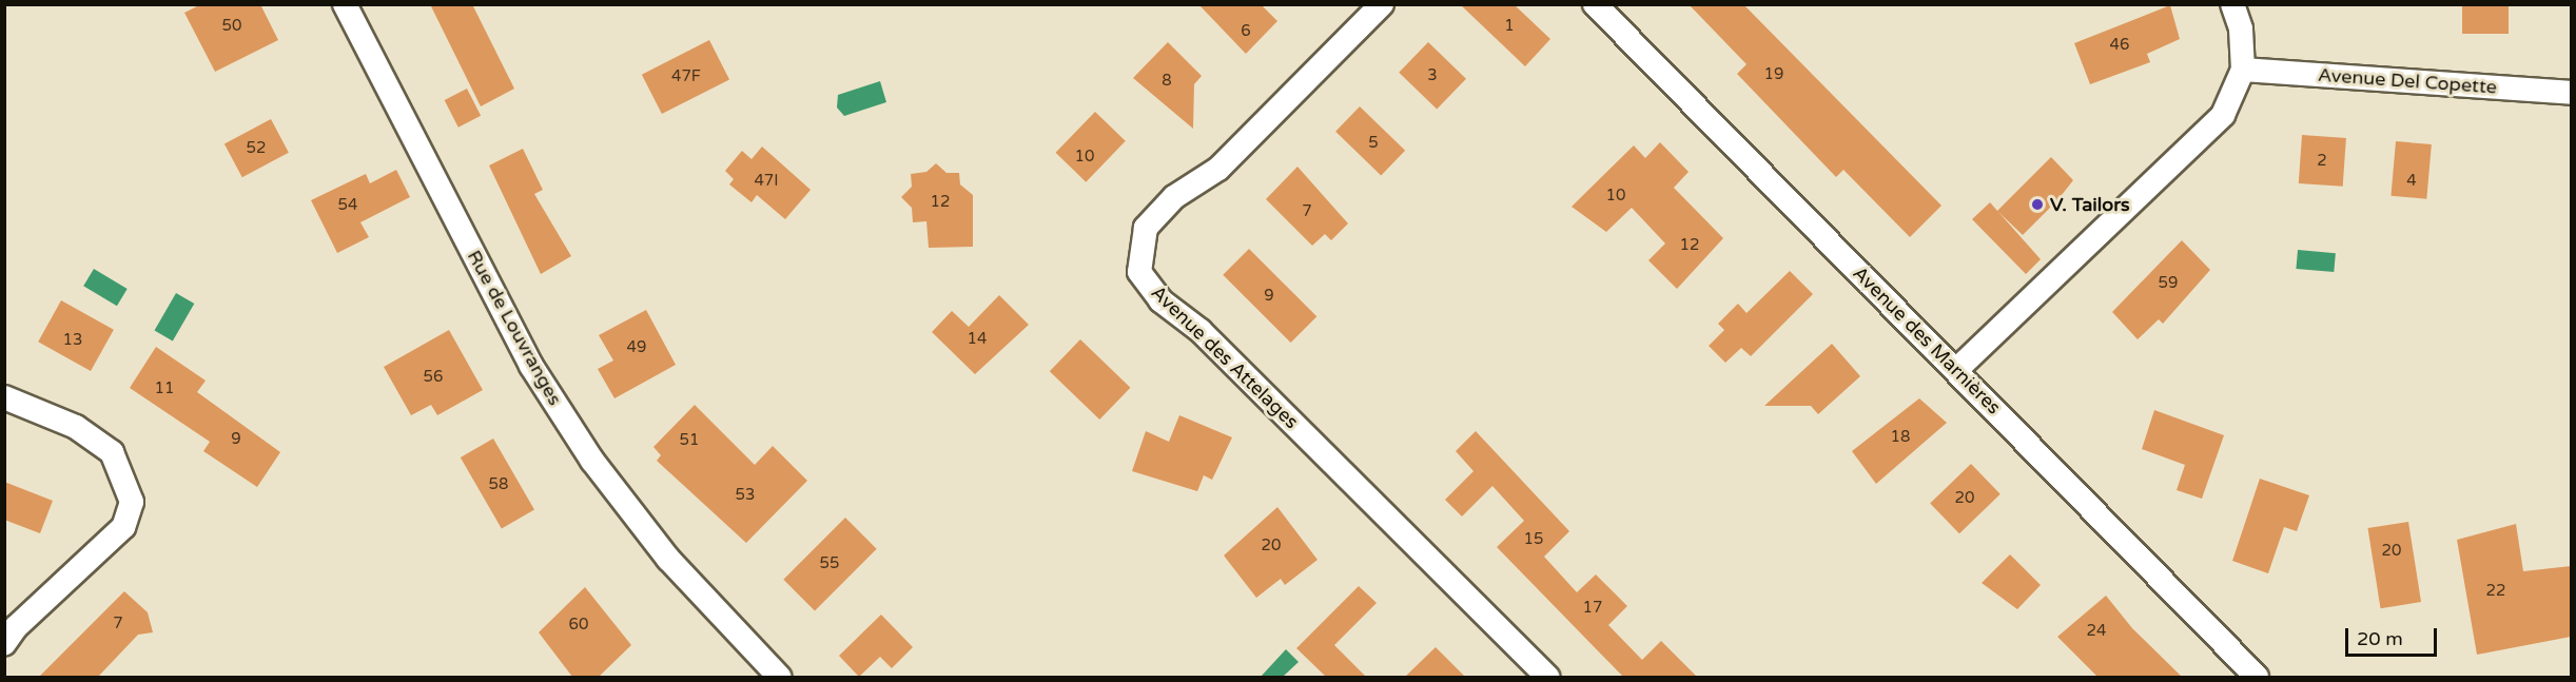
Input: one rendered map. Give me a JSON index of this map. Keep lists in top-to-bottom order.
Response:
{
  "streets": {
    "street": [
      "Avenue Del Copette",
      "Rue de Louvranges",
      "Avenue des Marnières",
      "Avenue des Attelages"
    ]
  },
  "places": ["V. Tailors"],
  "house_numbers": [
    "50",
    "1",
    "6",
    "46",
    "19",
    "3",
    "47F",
    "8",
    "5",
    "52",
    "10",
    "2",
    "47I",
    "4",
    "10",
    "12",
    "54",
    "7",
    "12",
    "59",
    "9",
    "14",
    "13",
    "49",
    "56",
    "11",
    "18",
    "9",
    "51",
    "58",
    "53",
    "20",
    "15",
    "20",
    "20",
    "55",
    "22",
    "17",
    "7",
    "60",
    "24"
  ],
  "scale_bar": "20 m"
}
